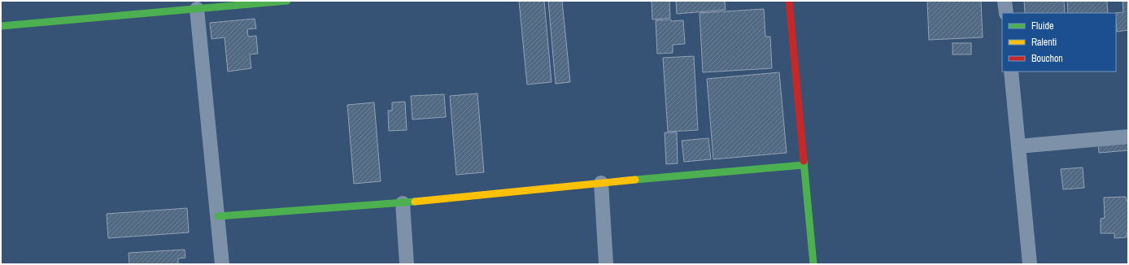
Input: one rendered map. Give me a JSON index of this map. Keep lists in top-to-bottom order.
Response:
{
  "legend": ["Fluide", "Ralenti", "Bouchon"]
}
